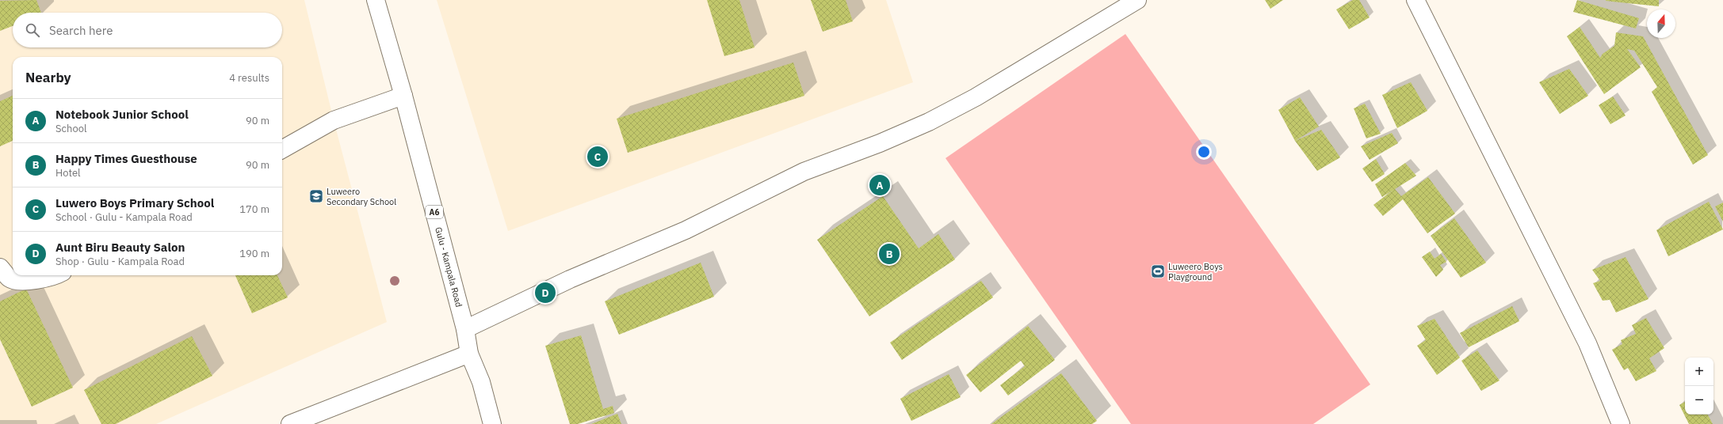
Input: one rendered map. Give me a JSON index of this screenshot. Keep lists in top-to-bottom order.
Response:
{
  "streets": {
    "street": ["A6", "Gulu - Kampala Road"]
  },
  "places": {
    "school or university": ["Luweero Secondary School"],
    "sports": ["Luweero Boys Playground"]
  },
  "north": "top",
  "page": {
    "search": "Search here",
    "heading": ["Nearby", "4 results"],
    "list": [
      {
        "mark": "A",
        "name": "Notebook Junior School",
        "note": "School",
        "value": "90 m"
      },
      {
        "mark": "B",
        "name": "Happy Times Guesthouse",
        "note": "Hotel",
        "value": "90 m"
      },
      {
        "mark": "C",
        "name": "Luwero Boys Primary School",
        "note": "School · Gulu - Kampala Road",
        "value": "170 m"
      },
      {
        "mark": "D",
        "name": "Aunt Biru Beauty Salon",
        "note": "Shop · Gulu - Kampala Road",
        "value": "190 m"
      }
    ],
    "pins": [
      "C",
      "A",
      "B",
      "D"
    ],
    "map_buttons": ["+", "−"]
  }
}
